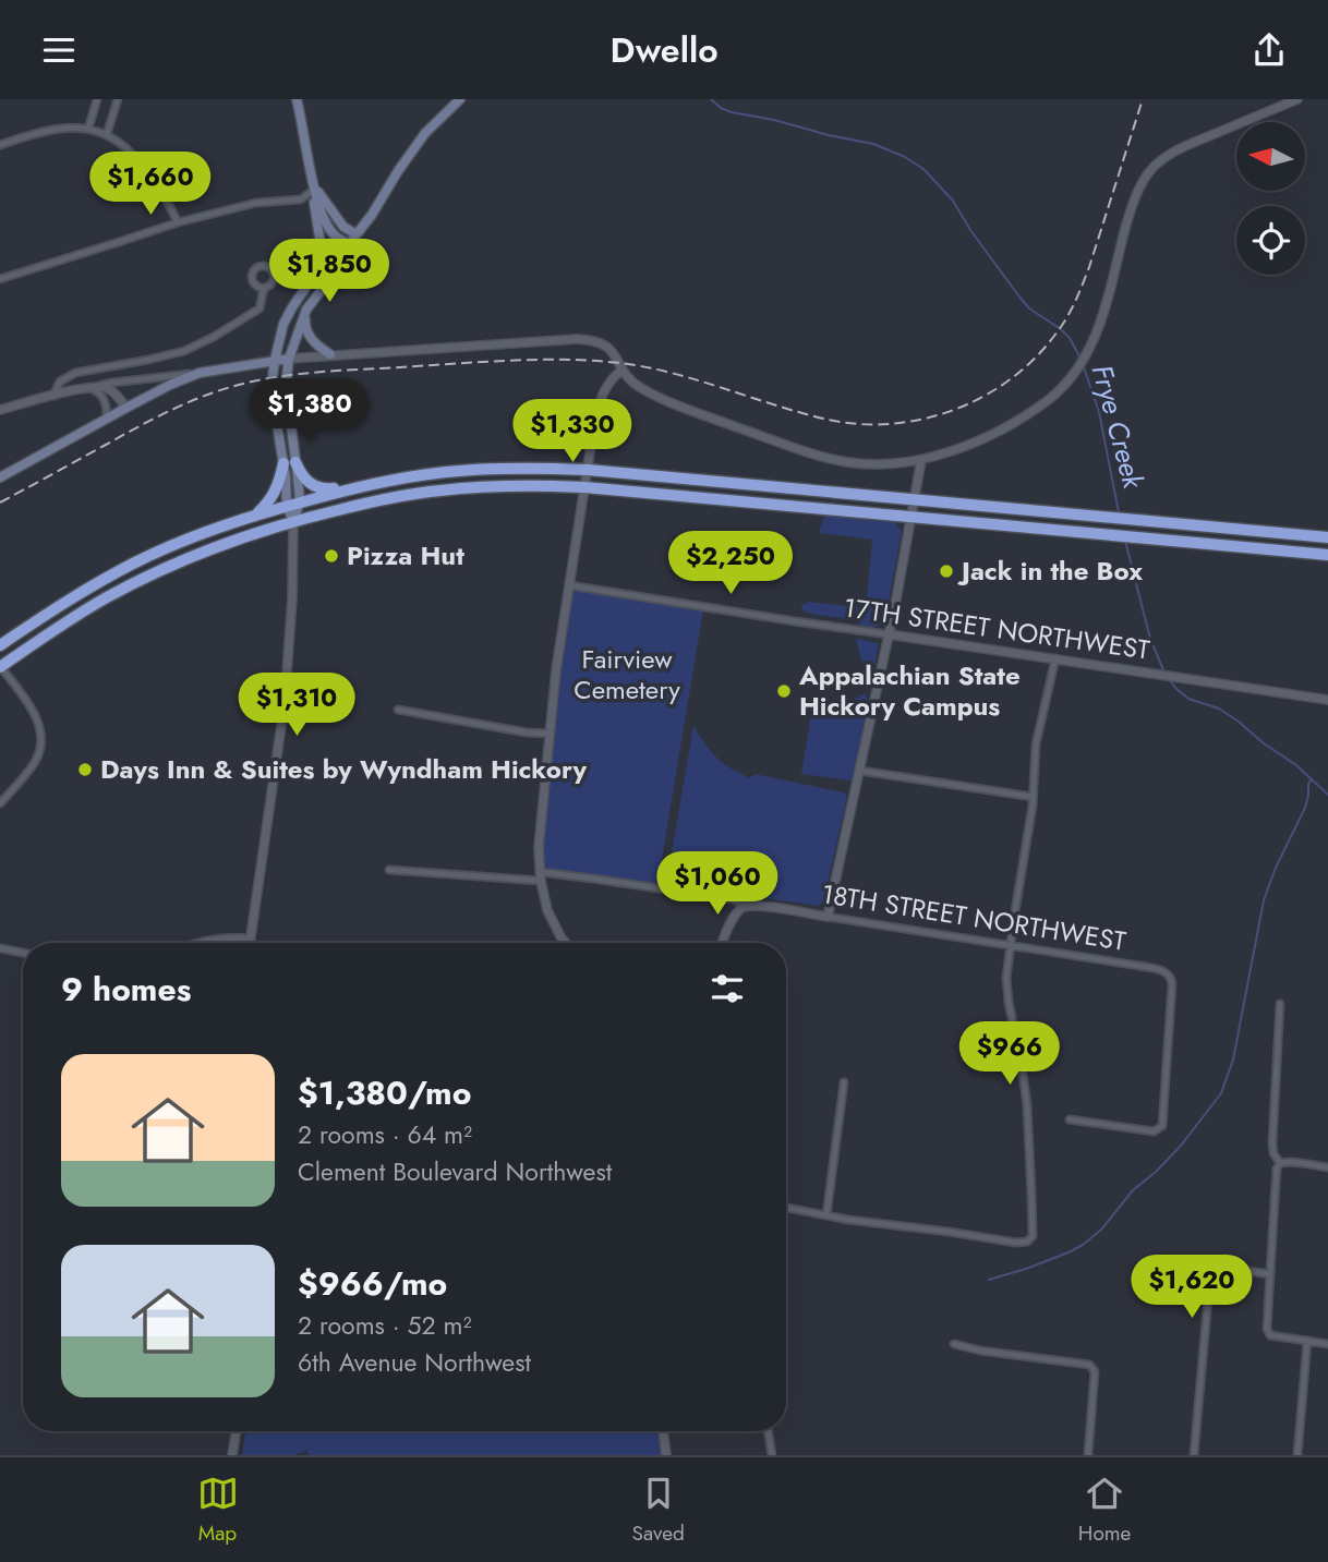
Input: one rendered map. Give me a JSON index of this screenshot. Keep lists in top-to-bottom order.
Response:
{
  "streets": {
    "street": ["17TH STREET NORTHWEST", "18TH STREET NORTHWEST"]
  },
  "water": ["Frye Creek"],
  "parks": ["Fairview Cemetery"],
  "places": [
    "Pizza Hut",
    "Jack in the Box",
    "Appalachian State Hickory Campus",
    "Days Inn & Suites by Wyndham Hickory"
  ],
  "north": "left",
  "page": {
    "header": "Dwello",
    "price": [
      "$1,660",
      "$1,850",
      "$1,380",
      "$1,330",
      "$2,250",
      "$1,310",
      "$1,060",
      "$966",
      "$1,620"
    ],
    "heading": "9 homes",
    "list": [
      {
        "name": "$1,380/mo",
        "note": "2 rooms · 64 m² · Clement Boulevard Northwest"
      },
      {
        "name": "$966/mo",
        "note": "2 rooms · 52 m² · 6th Avenue Northwest"
      }
    ],
    "tabs": ["Map", "Saved", "Home"]
  }
}
